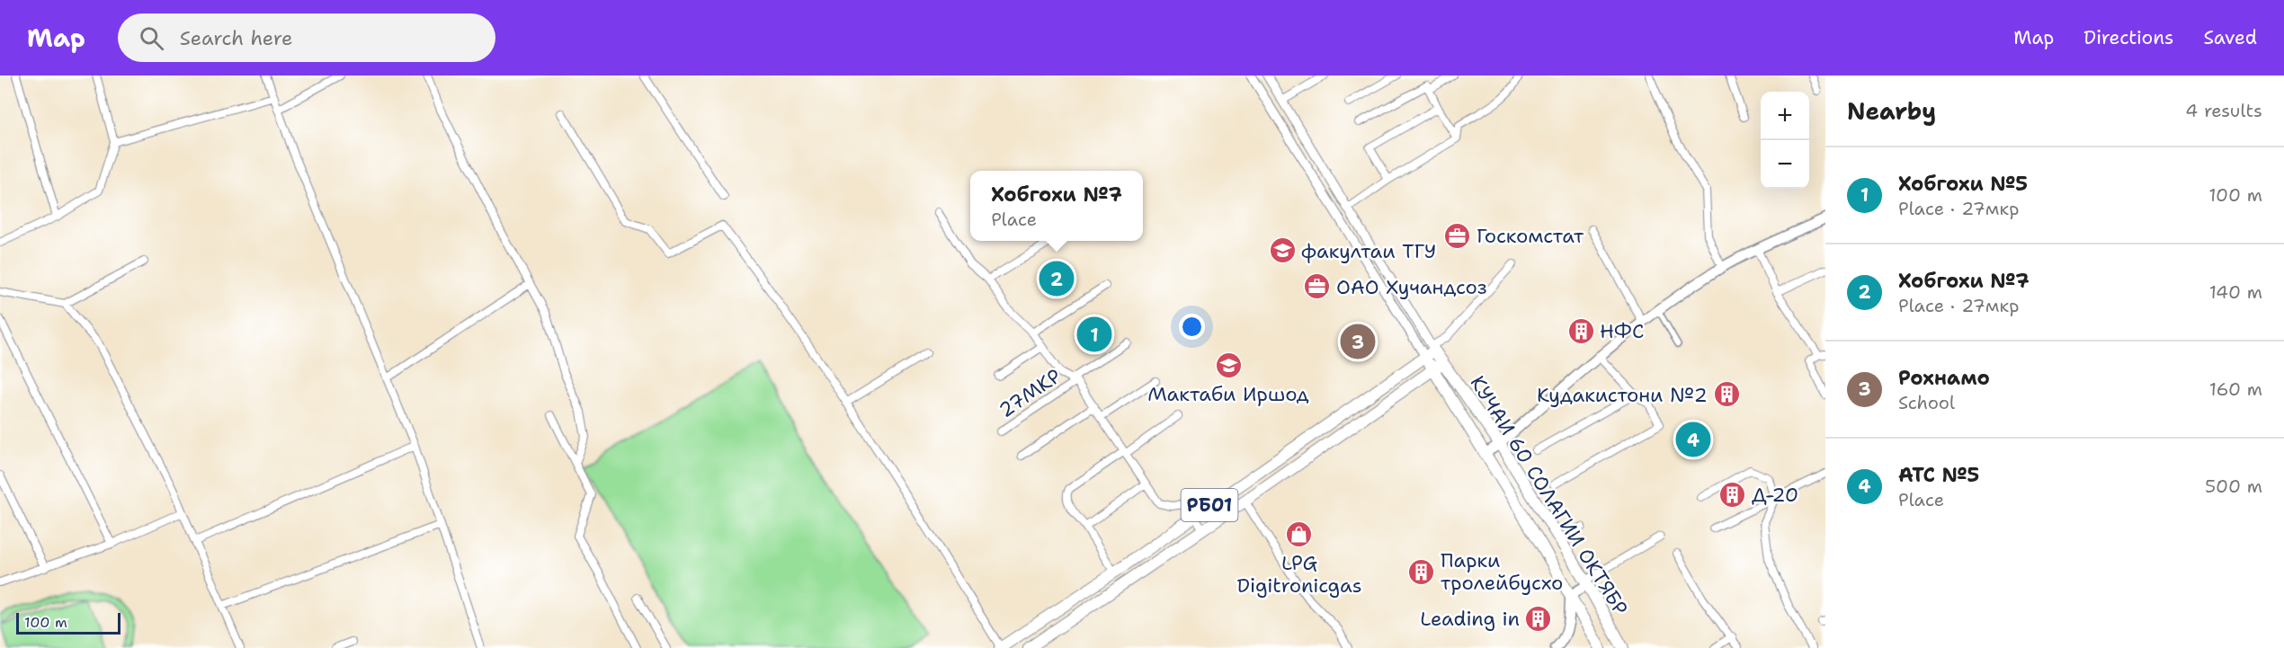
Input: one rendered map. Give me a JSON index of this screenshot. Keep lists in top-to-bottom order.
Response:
{
  "streets": {
    "highway": ["КУЧАИ 60 СОЛАГИИ ОКТЯБР", "РБ01"],
    "street": ["27МКР"]
  },
  "crossings": [
    ["27МКР", "РБ01"],
    ["КУЧАИ 60 СОЛАГИИ ОКТЯБР", "РБ01"]
  ],
  "places": {
    "office": ["Госкомстат", "ОАО Хучандсоз"],
    "school or university": ["факултаи ТГУ", "Мактаби Иршод"],
    "building": [
      "НФС",
      "Кудакистони №2",
      "Д-20",
      "Парки тролейбусхо",
      "Leading in"
    ],
    "shop": ["LPG Digitronicgas"]
  },
  "scale_bar": "100 m",
  "page": {
    "header": "Map",
    "search": "Search here",
    "nav": ["Map", "Directions", "Saved"],
    "heading": ["Nearby", "4 results"],
    "map_buttons": ["+", "−"],
    "list": [
      {
        "mark": "1",
        "name": "Хобгохи №5",
        "note": "Place · 27мкр",
        "value": "100 m"
      },
      {
        "mark": "2",
        "name": "Хобгохи №7",
        "note": "Place · 27мкр",
        "value": "140 m"
      },
      {
        "mark": "3",
        "name": "Рохнамо",
        "note": "School",
        "value": "160 m"
      },
      {
        "mark": "4",
        "name": "АТС №5",
        "note": "Place",
        "value": "500 m"
      }
    ],
    "popup": ["Хобгохи №7", "Place"],
    "pins": [
      "2",
      "1",
      "3",
      "4"
    ],
    "scale": "100 m"
  }
}
